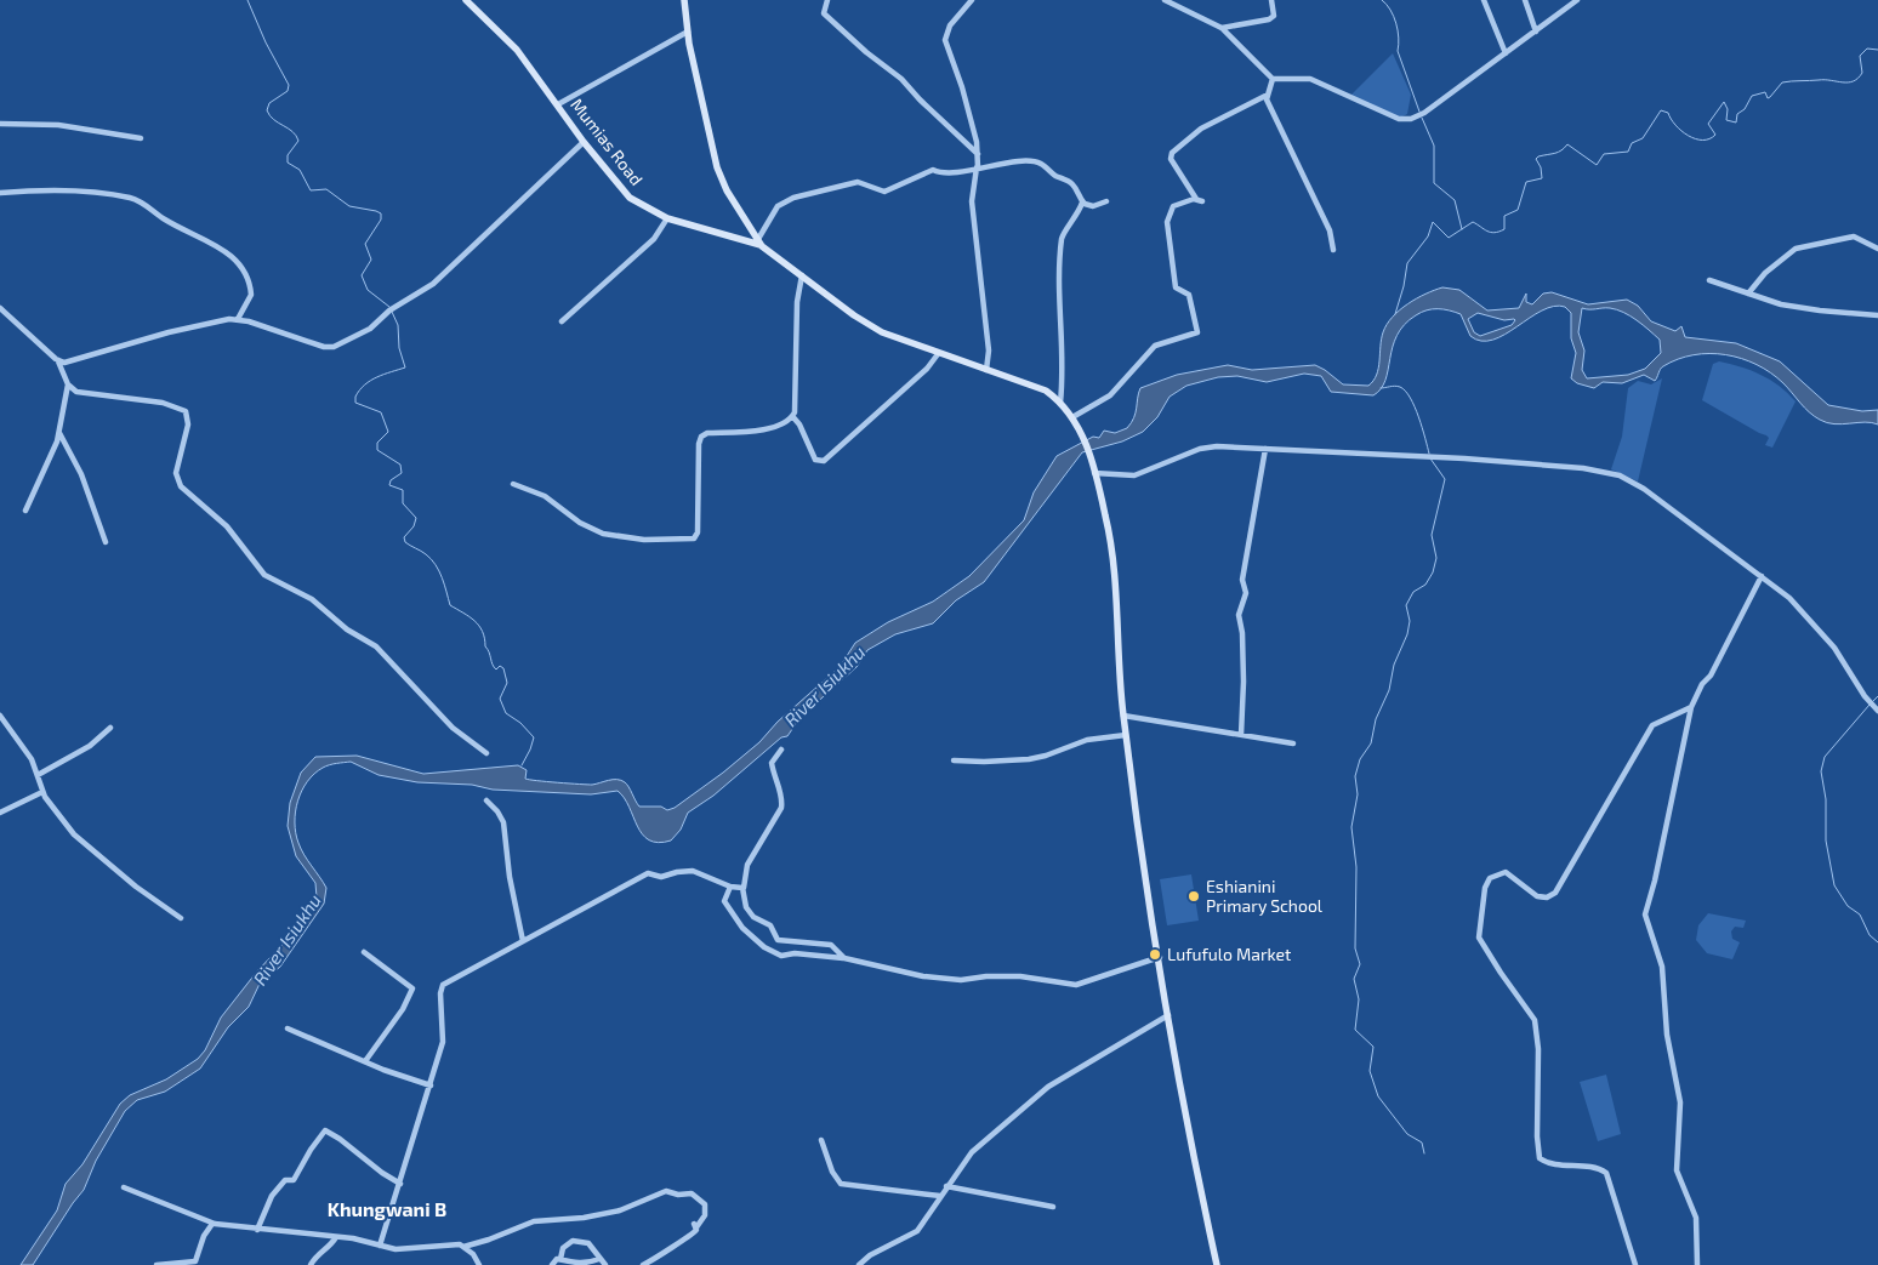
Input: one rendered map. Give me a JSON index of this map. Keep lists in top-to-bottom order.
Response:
{
  "streets": {
    "street": ["Mumias Road"]
  },
  "districts": ["Khungwani B"],
  "water": ["River Isiukhu"],
  "places": ["Eshianini Primary School", "Lufufulo Market"]
}
